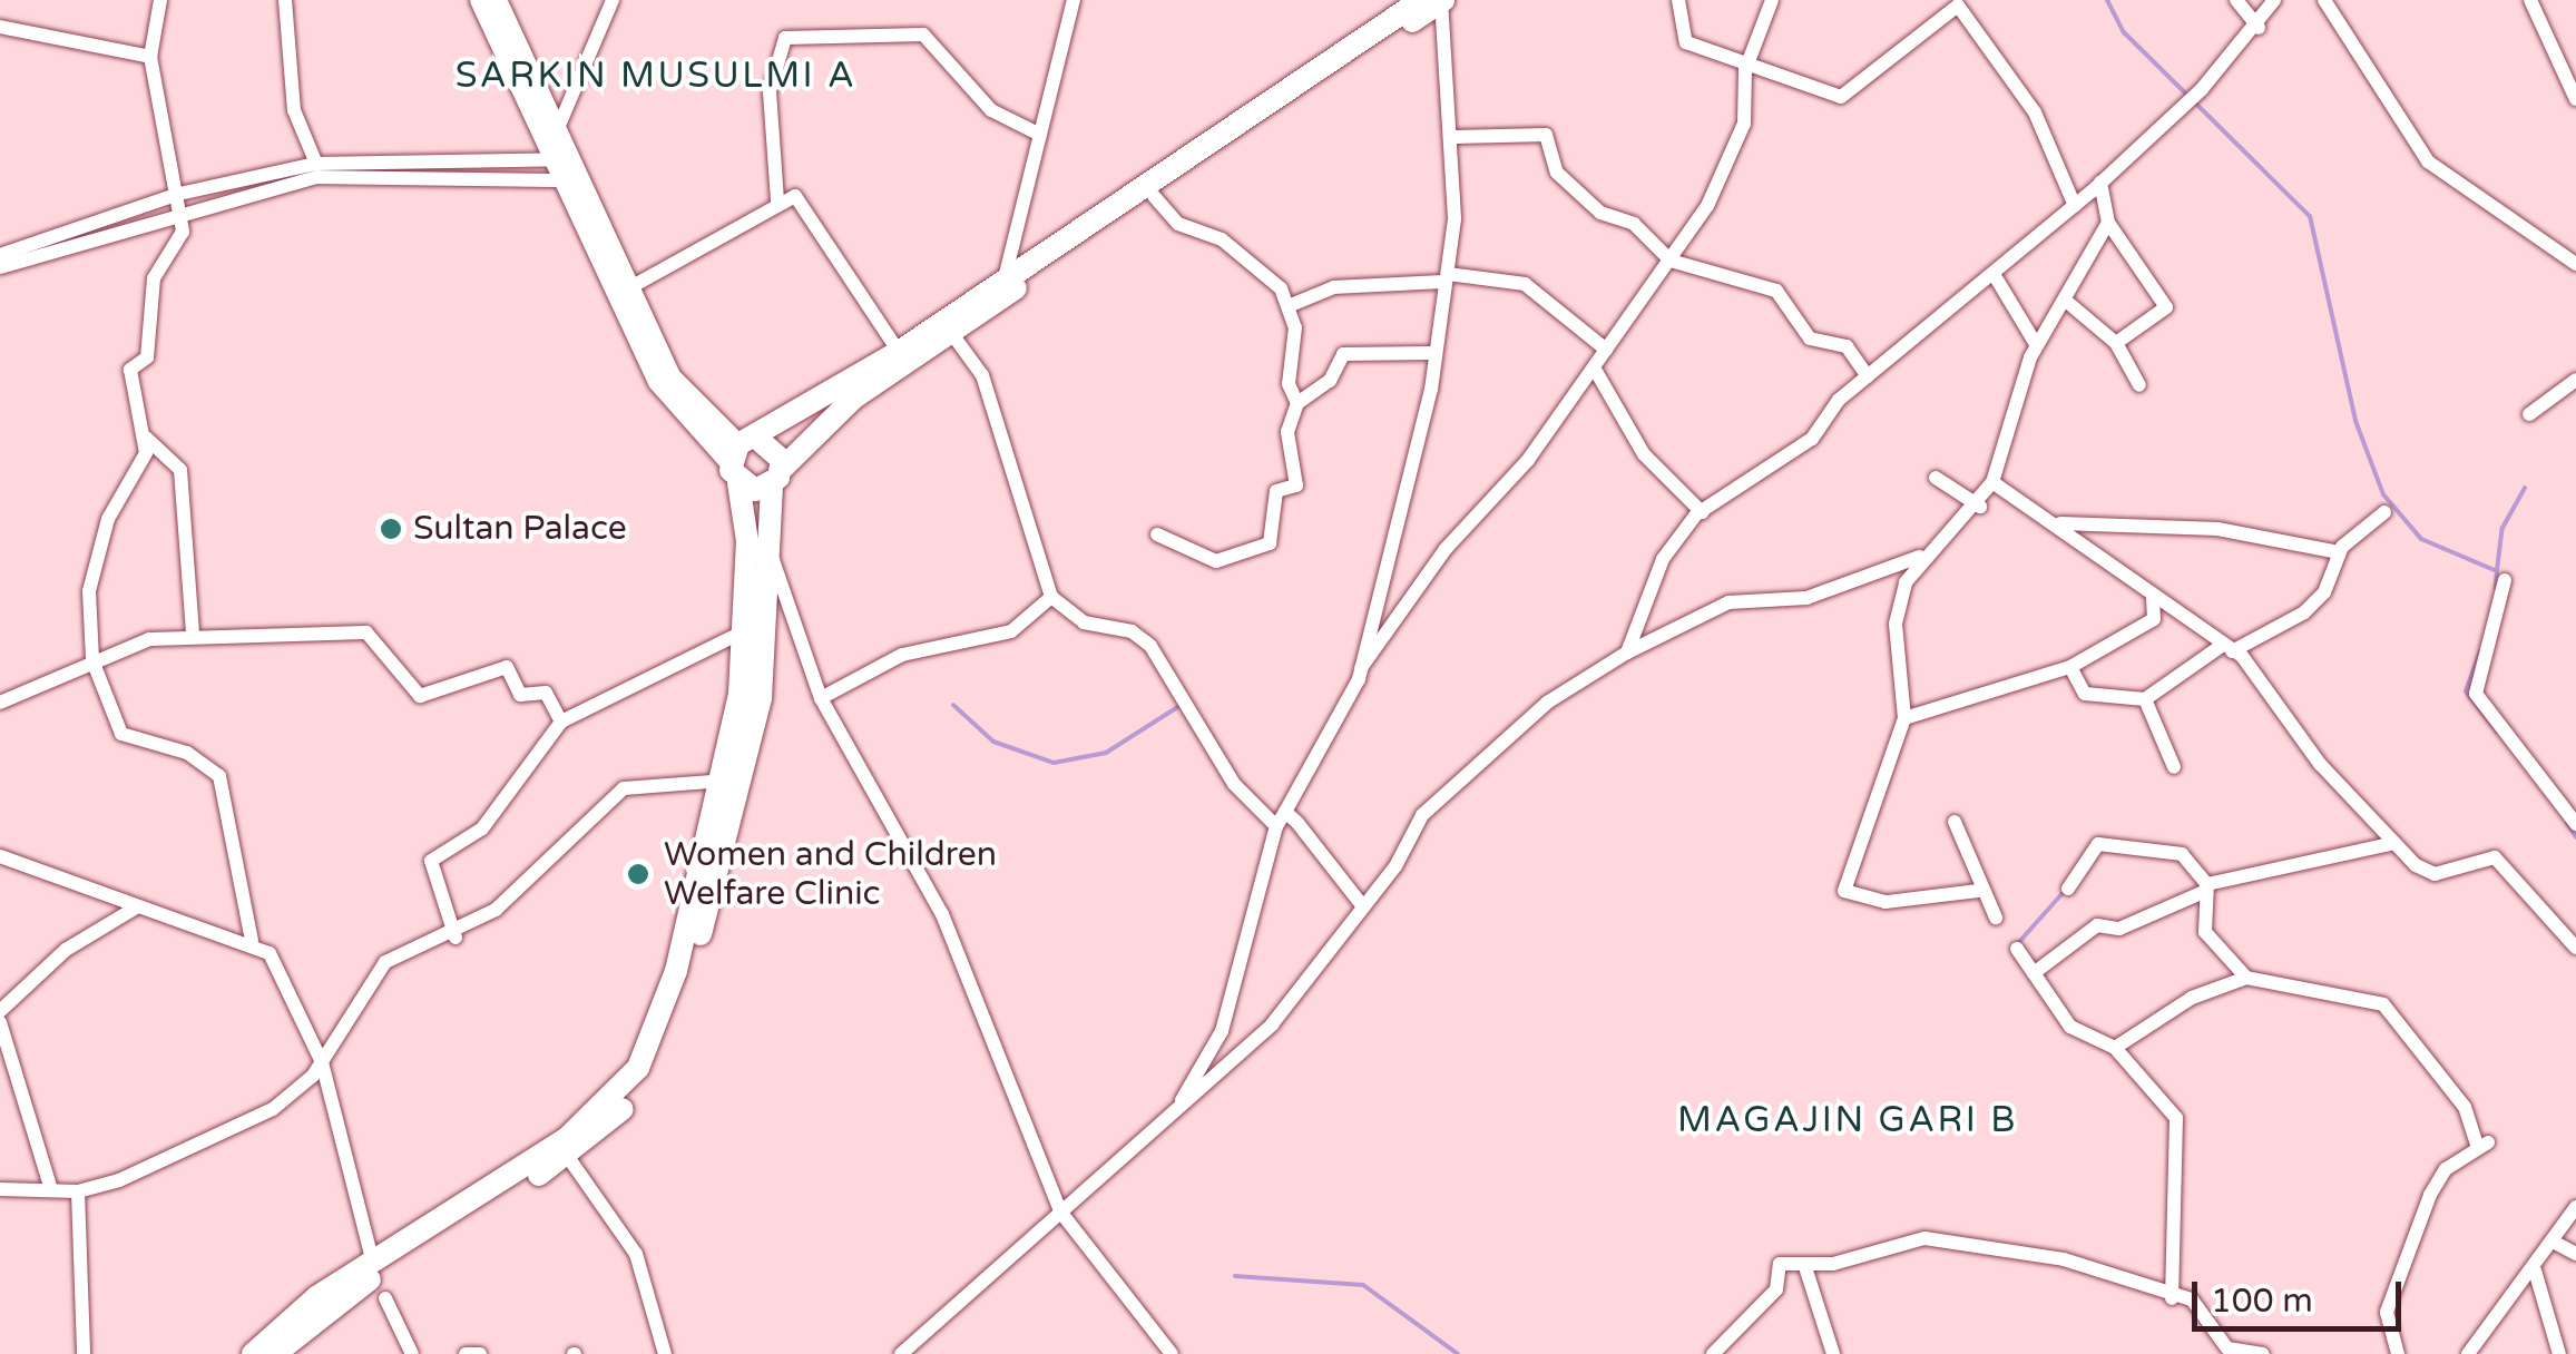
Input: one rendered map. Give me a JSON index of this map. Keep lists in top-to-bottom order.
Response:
{
  "districts": ["SARKIN MUSULMI A", "MAGAJIN GARI B"],
  "places": ["Sultan Palace", "Women and Children Welfare Clinic"],
  "scale_bar": "100 m"
}
